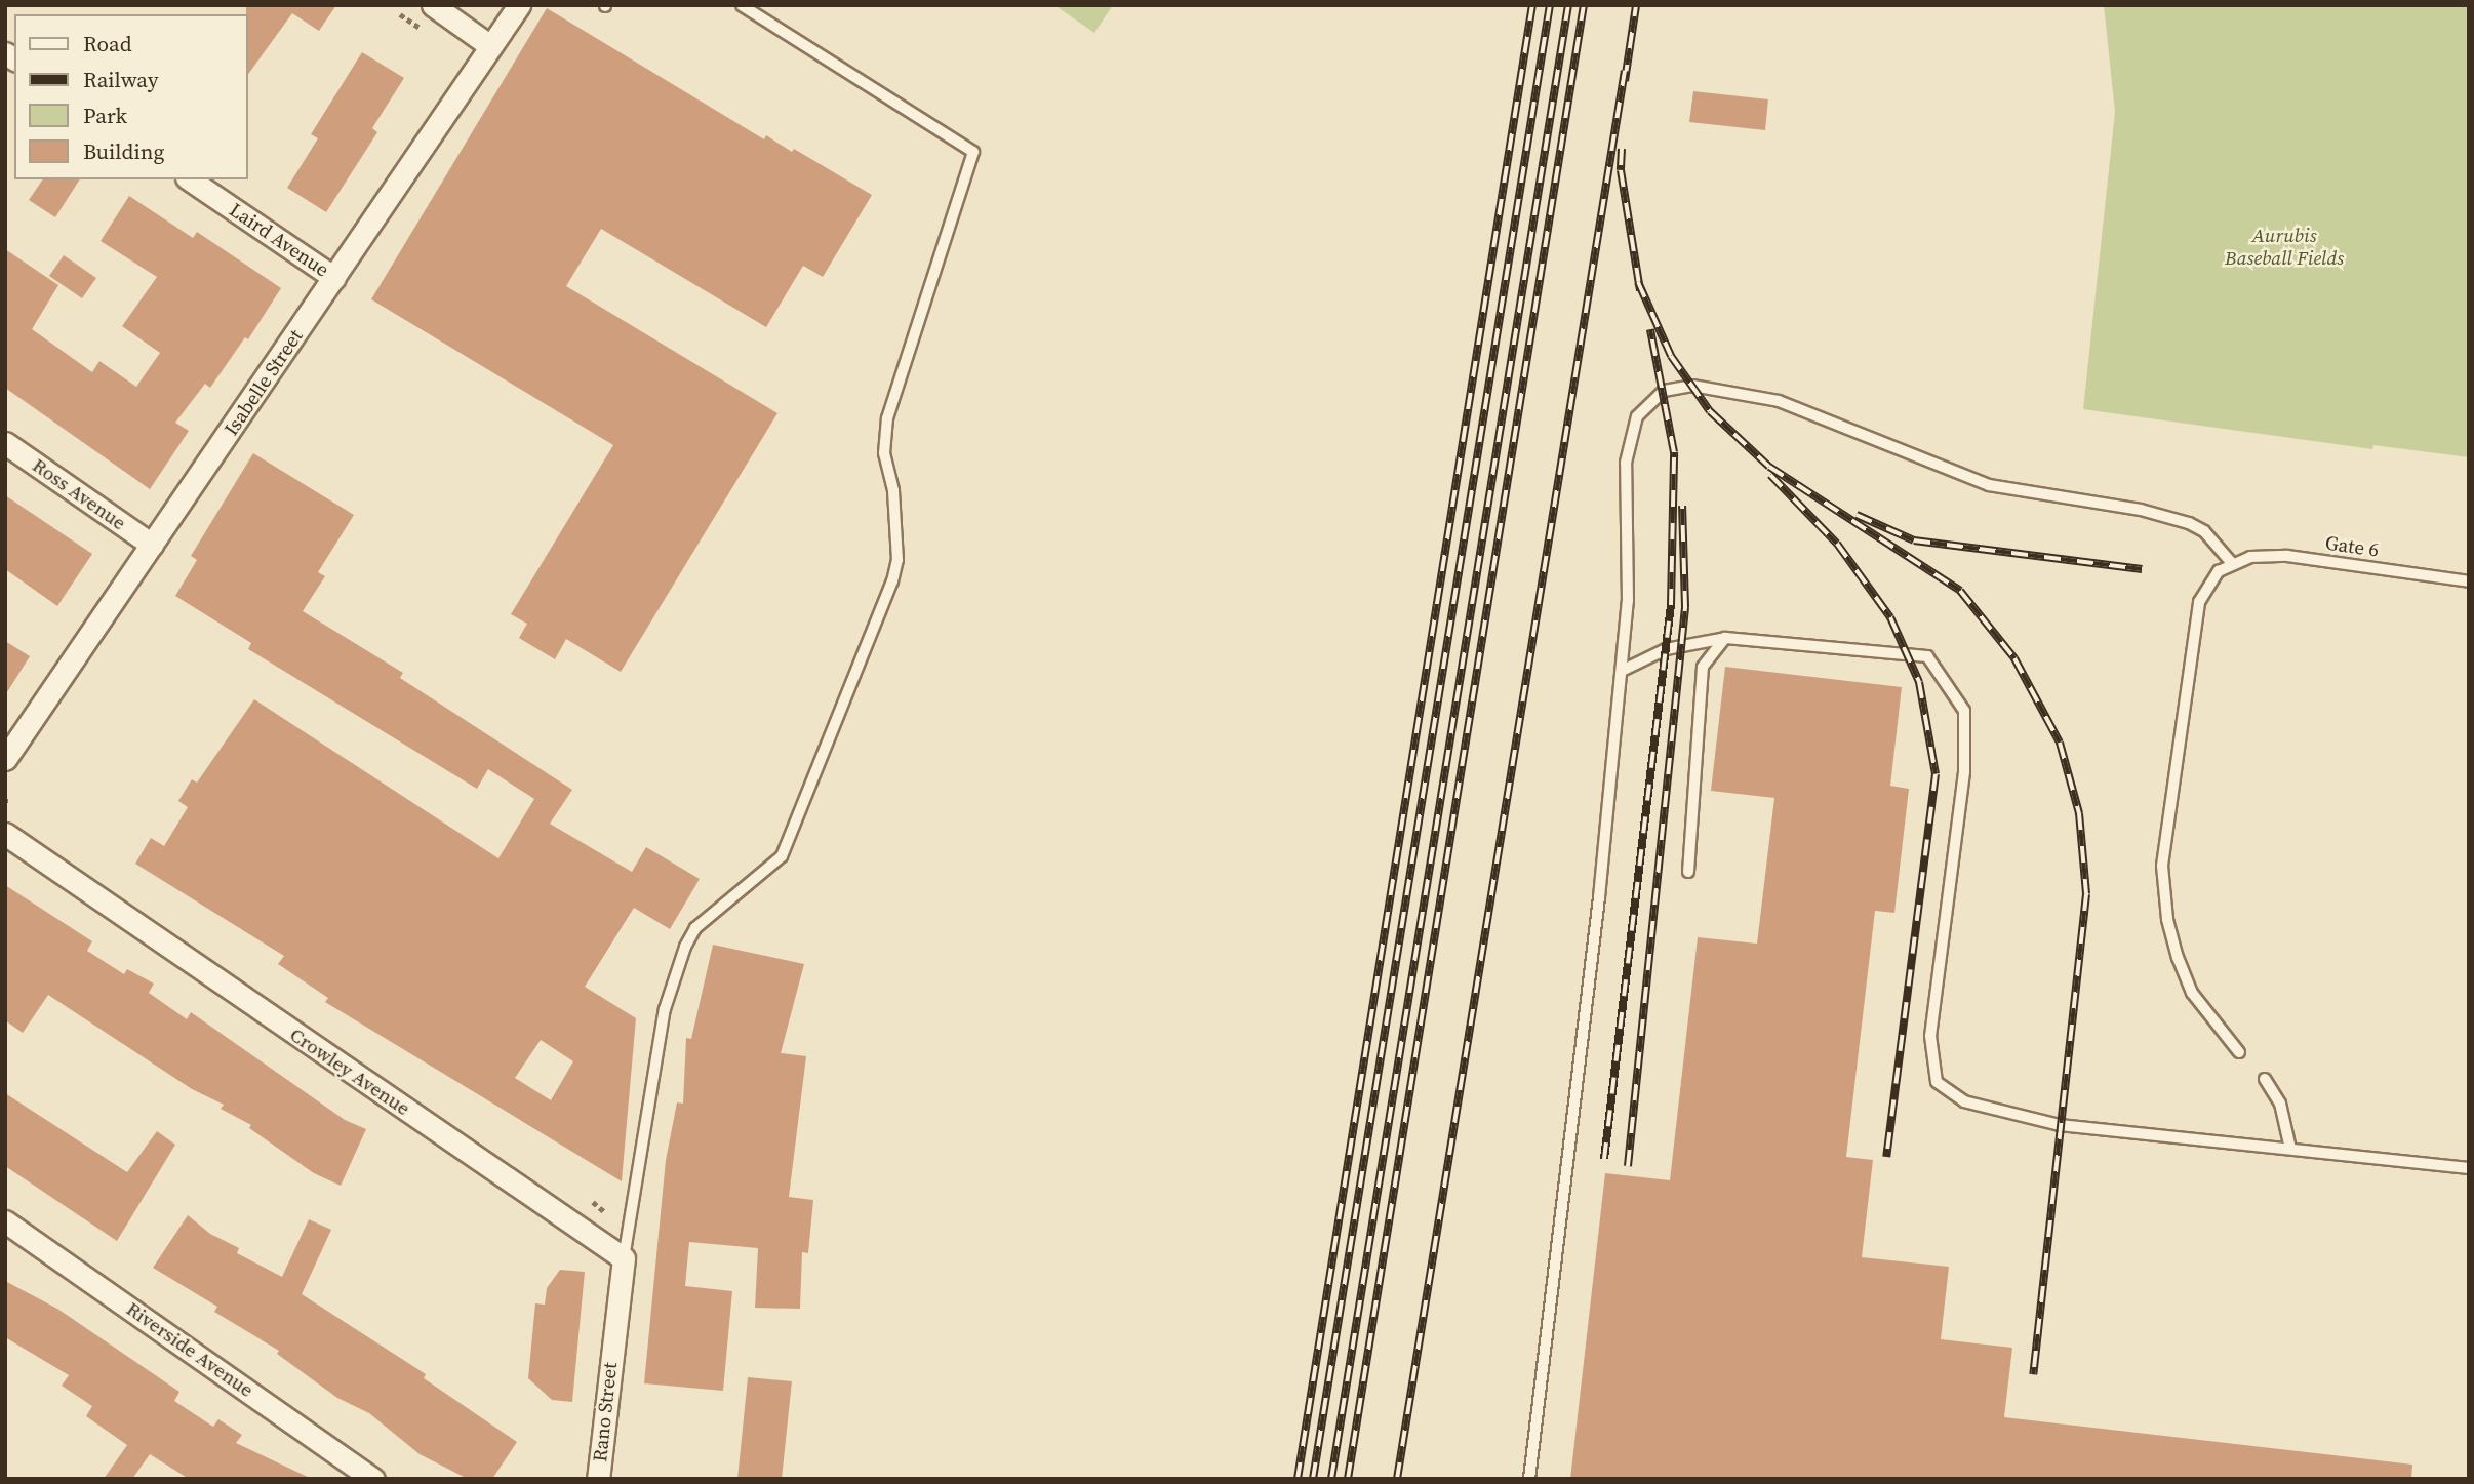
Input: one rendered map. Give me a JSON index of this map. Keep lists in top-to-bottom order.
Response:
{
  "streets": {
    "street": [
      "Laird Avenue",
      "Isabelle Street",
      "Ross Avenue",
      "Crowley Avenue",
      "Riverside Avenue",
      "Rano Street"
    ],
    "lane": ["Gate 6"]
  },
  "crossings": [
    ["Laird Avenue", "Isabelle Street"],
    ["Isabelle Street", "Ross Avenue"],
    ["Crowley Avenue", "Rano Street"]
  ],
  "parks": ["Aurubis Baseball Fields"],
  "legend": [
    "Road",
    "Railway",
    "Park",
    "Building"
  ]
}
